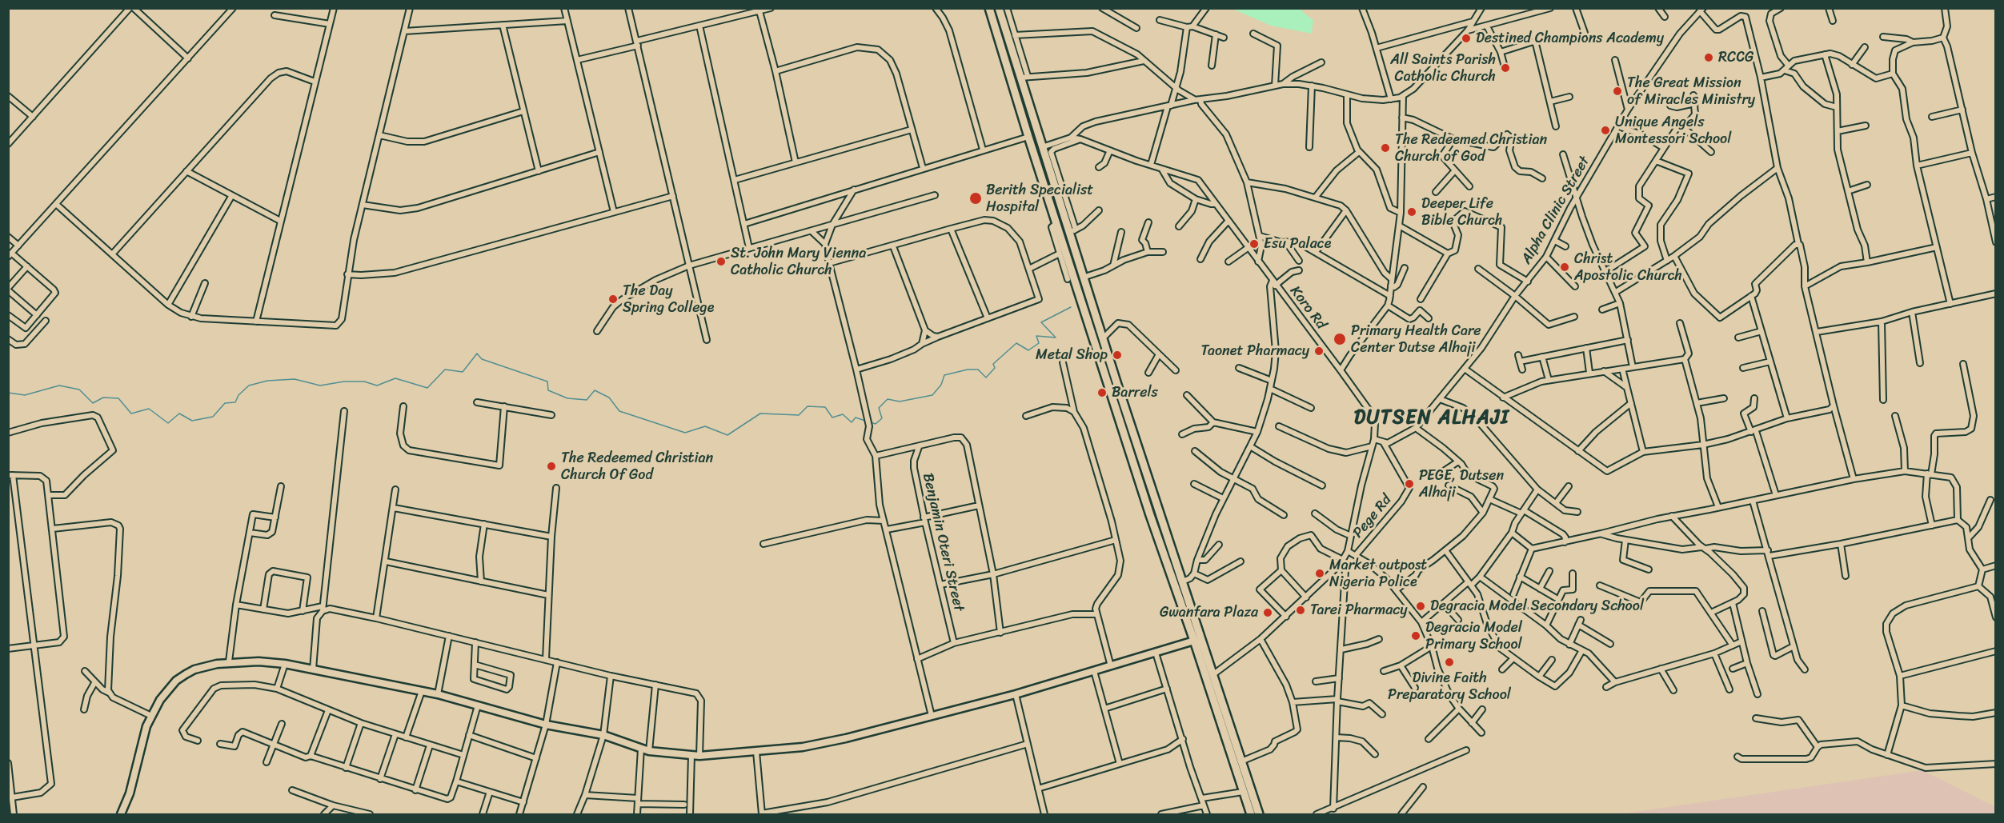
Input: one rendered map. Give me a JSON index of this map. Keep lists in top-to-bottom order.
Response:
{
  "streets": {
    "street": [
      "Alpha Clinic Street",
      "Koro Rd",
      "Pege Rd",
      "Benjamin Oteri Street"
    ]
  },
  "crossings": [
    ["Alpha Clinic Street", "Pege Rd"]
  ],
  "districts": ["DUTSEN ALHAJI"],
  "places": [
    "Destined Champions Academy",
    "RCCG",
    "All Saints Parish Catholic Church",
    "The Great Mission of Miracles Ministry",
    "Unique Angels Montessori School",
    "The Redeemed Christian Church of God",
    "Berith Specialist Hospital",
    "Deeper Life Bible Church",
    "Esu Palace",
    "St. John Mary Vienna Catholic Church",
    "Christ Apostolic Church",
    "The Day Spring College",
    "Primary Health Care Center Dutse Alhaji",
    "Taonet Pharmacy",
    "Metal Shop",
    "Barrels",
    "The Redeemed Christian Church Of God",
    "PEGE, Dutsen Alhaji",
    "Market outpost Nigeria Police",
    "Degracia Model Secondary School",
    "Tarei Pharmacy",
    "Gwanfara Plaza",
    "Degracia Model Primary School",
    "Divine Faith Preparatory School"
  ]
}
